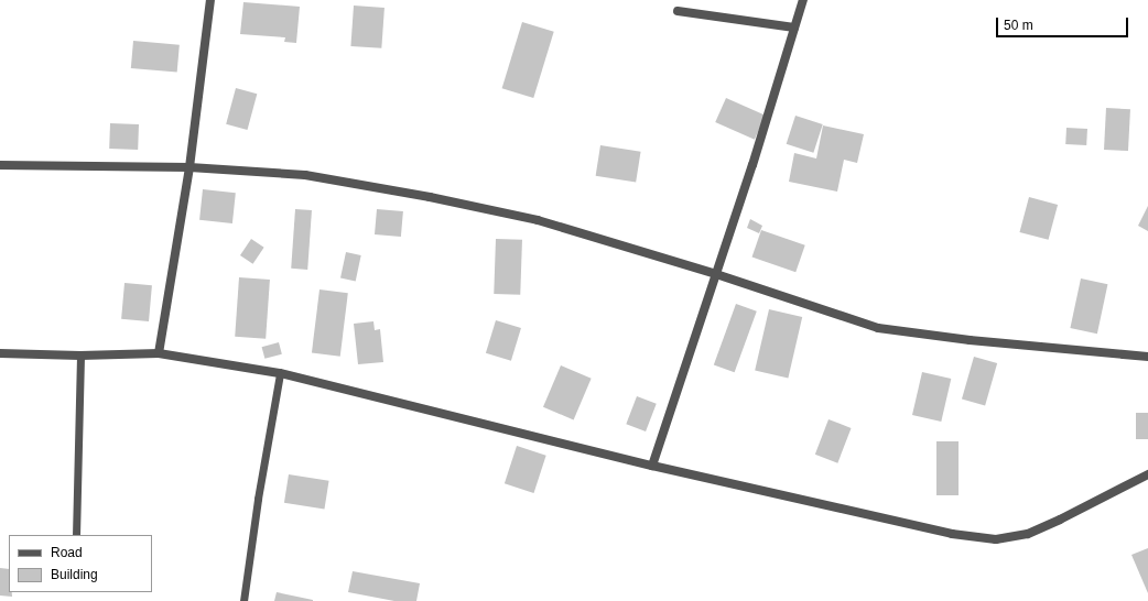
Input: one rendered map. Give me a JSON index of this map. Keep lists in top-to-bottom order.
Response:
{
  "legend": ["Road", "Building"],
  "scale_bar": "50 m"
}
